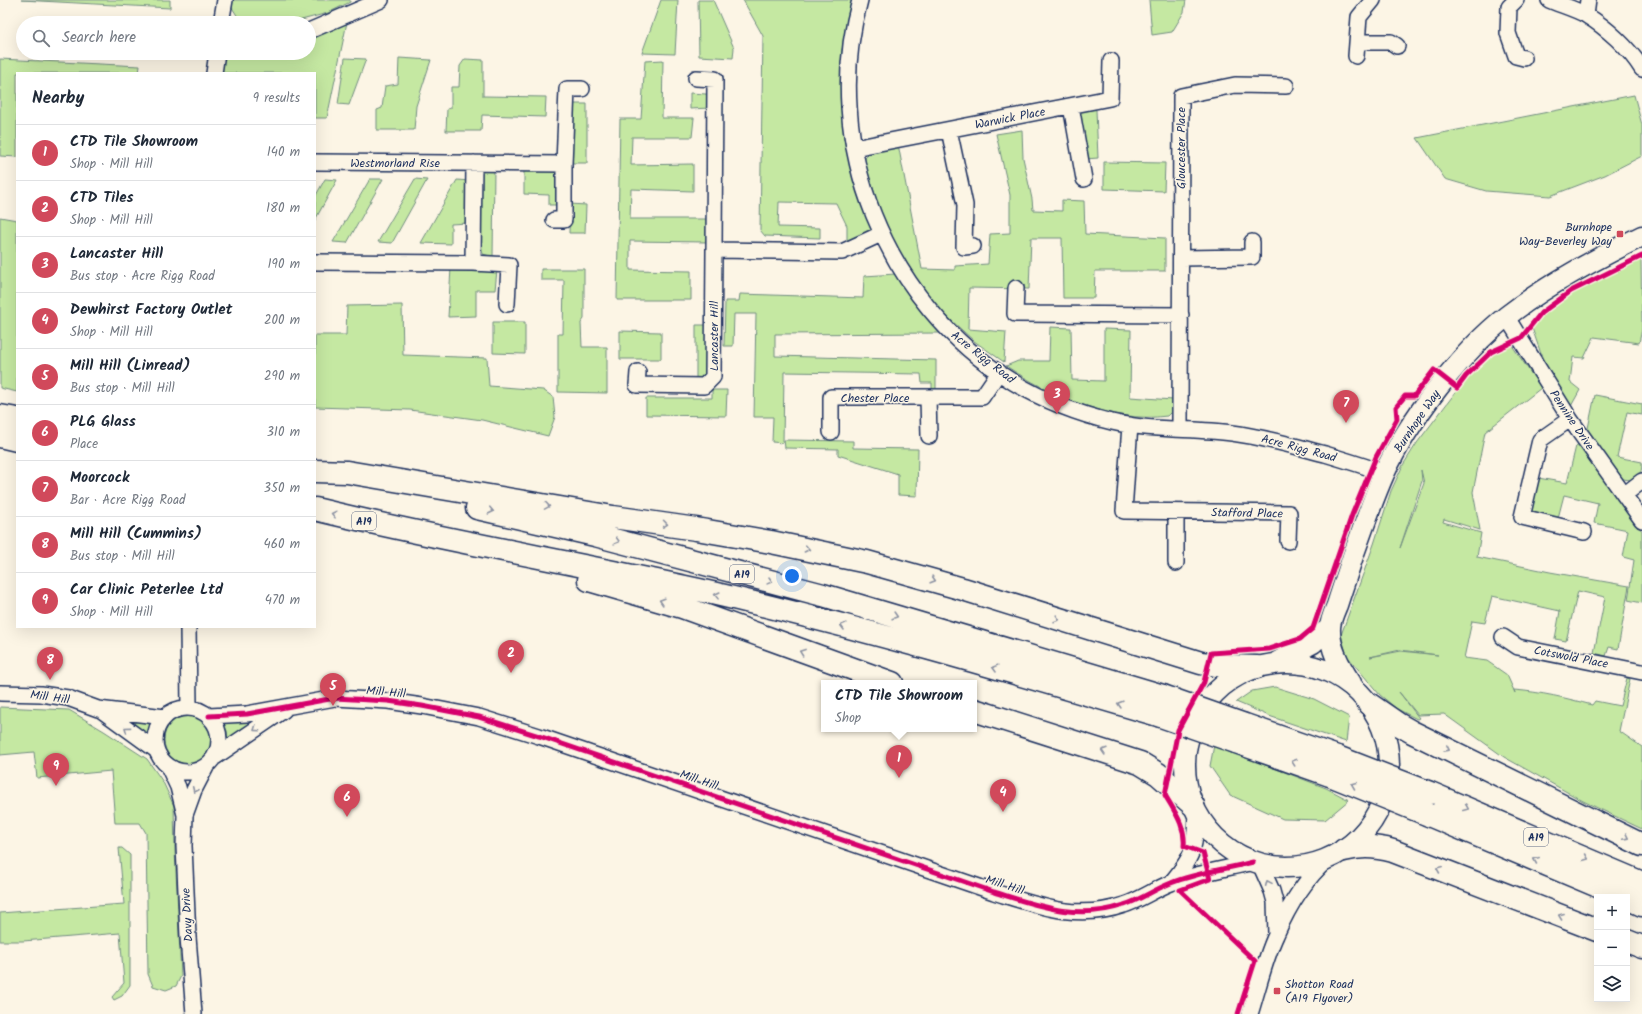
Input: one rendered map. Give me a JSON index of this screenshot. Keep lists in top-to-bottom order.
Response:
{
  "streets": {
    "highway": ["A19"],
    "main road": ["Burnhope Way"],
    "street": [
      "Warwick Place",
      "Gloucester Place",
      "Westmorland Rise",
      "Lancaster Hill",
      "Acre Rigg Road",
      "Chester Place",
      "Pennine Drive",
      "Stafford Place",
      "Cotswold Place",
      "Mill Hill",
      "Davy Drive"
    ]
  },
  "crossings": [
    ["Warwick Place", "Acre Rigg Road"],
    ["Gloucester Place", "Acre Rigg Road"],
    ["Acre Rigg Road", "Chester Place"],
    ["Acre Rigg Road", "Burnhope Way"],
    ["Acre Rigg Road", "Stafford Place"],
    ["Pennine Drive", "Burnhope Way"],
    ["Burnhope Way", "Mill Hill"],
    ["Mill Hill", "Davy Drive"]
  ],
  "places": {
    "transit": ["Burnhope Way-Beverley Way", "Shotton Road (A19 Flyover)"]
  },
  "page": {
    "search": "Search here",
    "heading": ["Nearby", "9 results"],
    "list": [
      {
        "mark": "1",
        "name": "CTD Tile Showroom",
        "note": "Shop · Mill Hill",
        "value": "140 m"
      },
      {
        "mark": "2",
        "name": "CTD Tiles",
        "note": "Shop · Mill Hill",
        "value": "180 m"
      },
      {
        "mark": "3",
        "name": "Lancaster Hill",
        "note": "Bus stop · Acre Rigg Road",
        "value": "190 m"
      },
      {
        "mark": "4",
        "name": "Dewhirst Factory Outlet",
        "note": "Shop · Mill Hill",
        "value": "200 m"
      },
      {
        "mark": "5",
        "name": "Mill Hill (Linread)",
        "note": "Bus stop · Mill Hill",
        "value": "290 m"
      },
      {
        "mark": "6",
        "name": "PLG Glass",
        "note": "Place",
        "value": "310 m"
      },
      {
        "mark": "7",
        "name": "Moorcock",
        "note": "Bar · Acre Rigg Road",
        "value": "350 m"
      },
      {
        "mark": "8",
        "name": "Mill Hill (Cummins)",
        "note": "Bus stop · Mill Hill",
        "value": "460 m"
      },
      {
        "mark": "9",
        "name": "Car Clinic Peterlee Ltd",
        "note": "Shop · Mill Hill",
        "value": "470 m"
      }
    ],
    "pins": [
      "3",
      "7",
      "2",
      "8",
      "5",
      "1",
      "9",
      "4",
      "6"
    ],
    "popup": ["CTD Tile Showroom", "Shop"],
    "map_buttons": ["+", "−"]
  }
}
